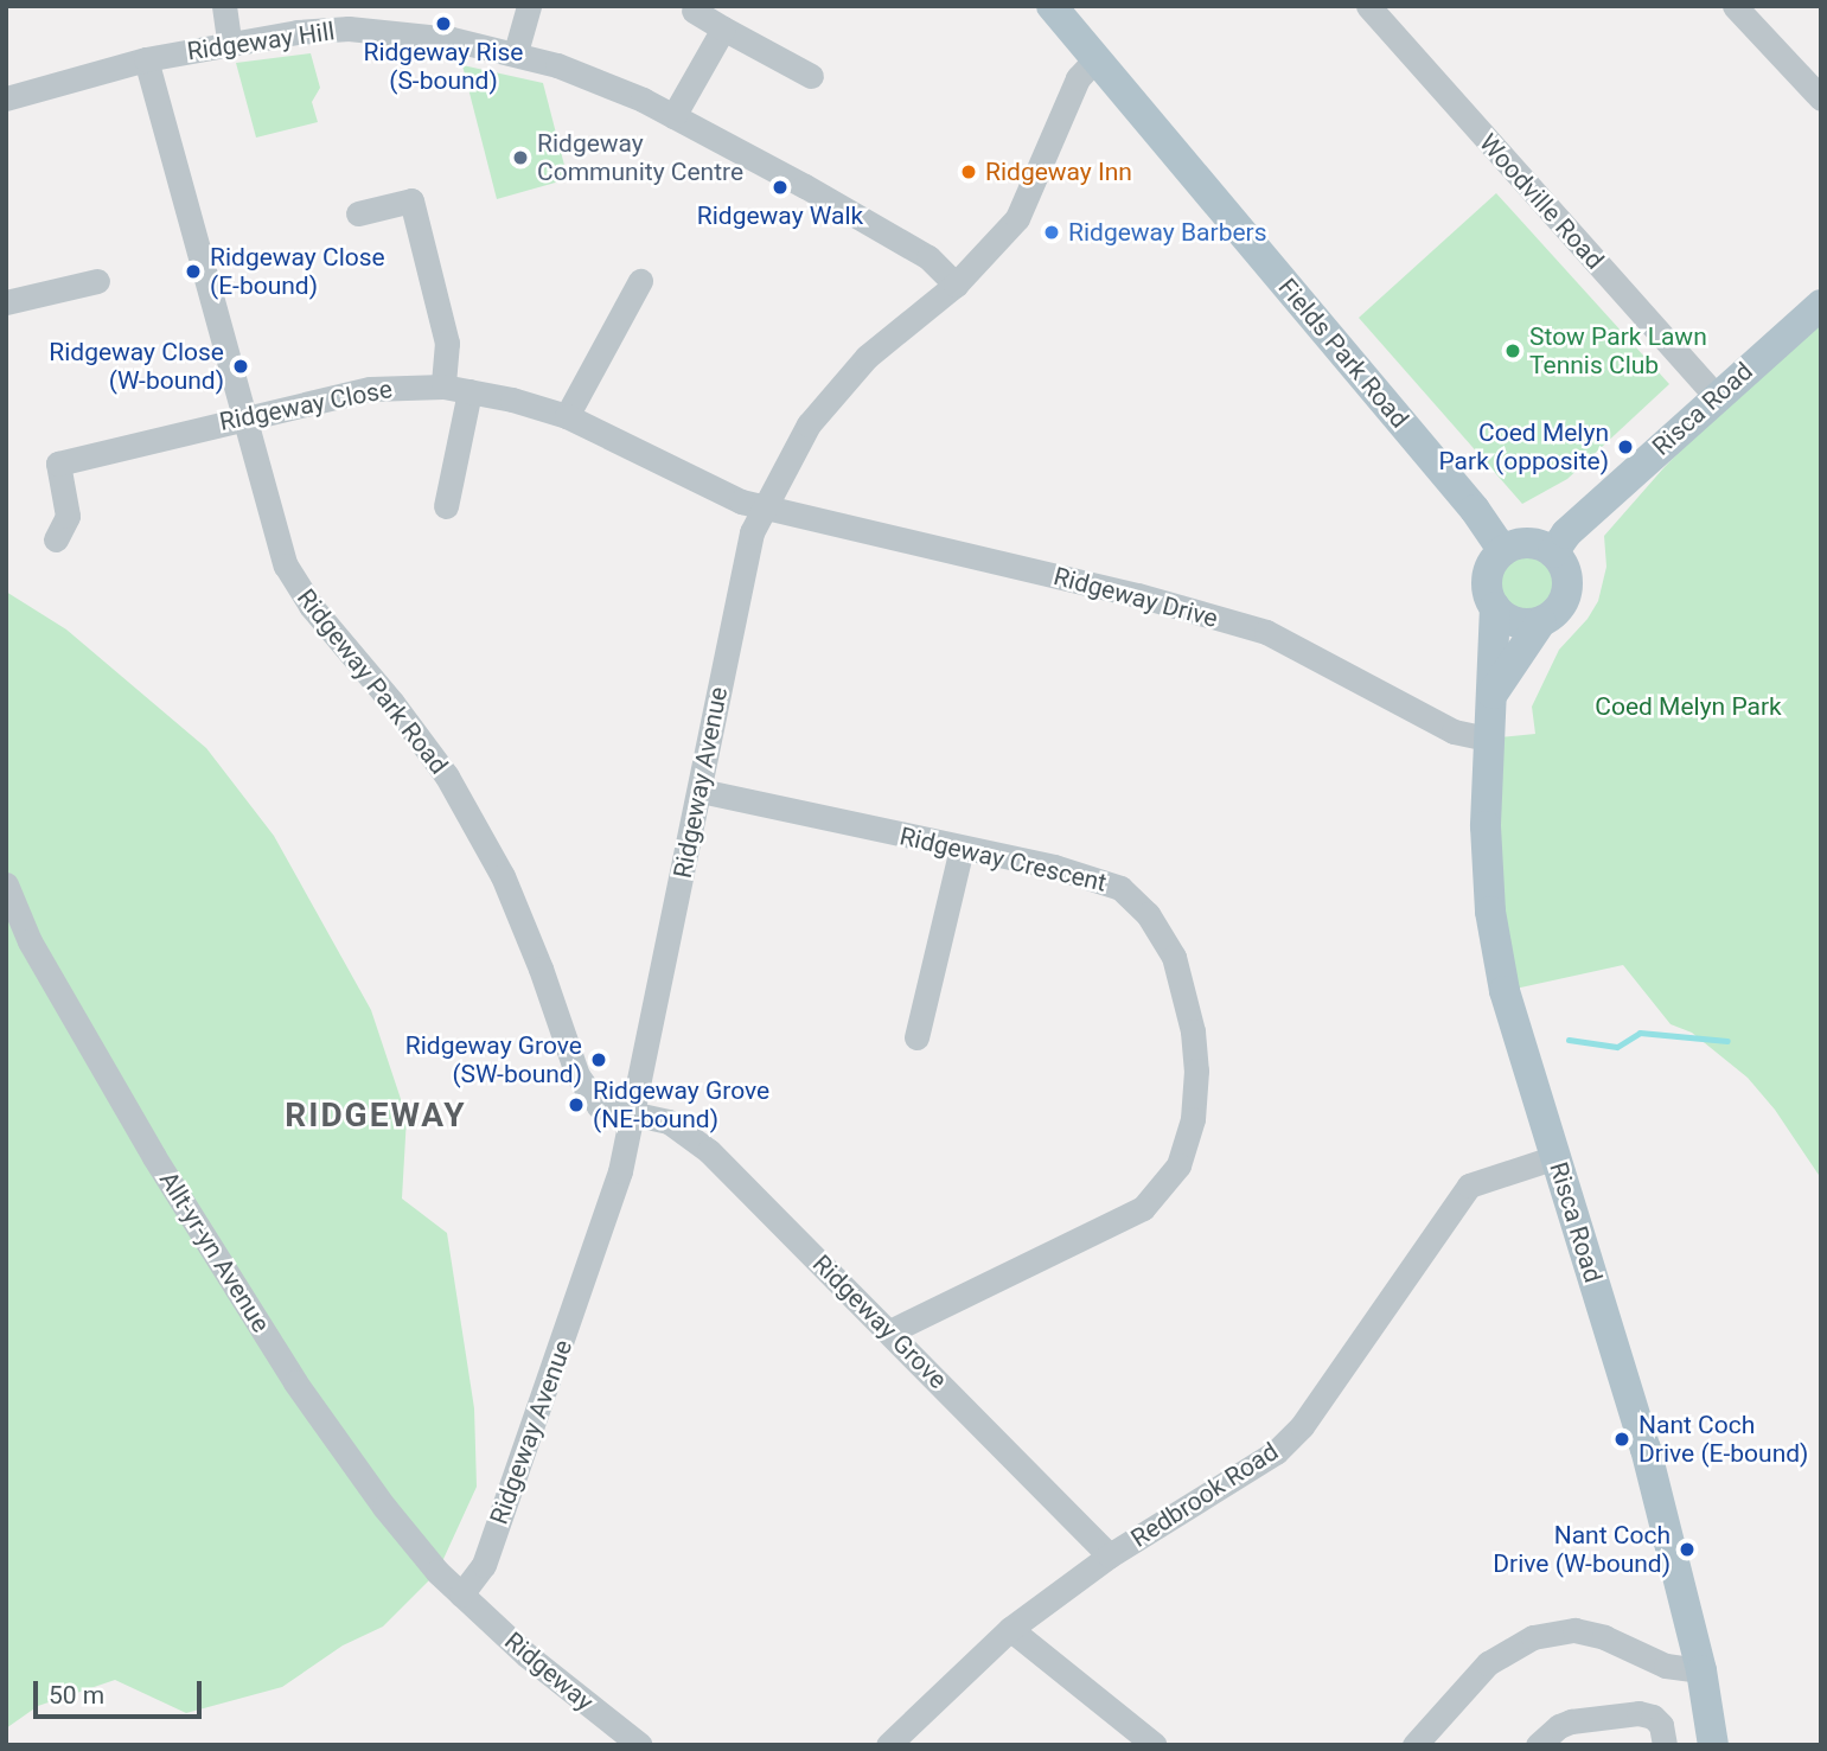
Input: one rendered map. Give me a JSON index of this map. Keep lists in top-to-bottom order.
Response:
{
  "streets": {
    "main road": ["Fields Park Road", "Risca Road"],
    "street": [
      "Ridgeway Hill",
      "Woodville Road",
      "Ridgeway Close",
      "Ridgeway Drive",
      "Ridgeway Park Road",
      "Ridgeway Avenue",
      "Ridgeway Crescent",
      "Allt-yr-yn Avenue",
      "Ridgeway Grove",
      "Redbrook Road",
      "Ridgeway"
    ]
  },
  "crossings": [
    ["Ridgeway Hill", "Ridgeway Park Road"],
    ["Ridgeway Hill", "Ridgeway Avenue"],
    ["Woodville Road", "Risca Road"],
    ["Fields Park Road", "Risca Road"],
    ["Fields Park Road", "Ridgeway Avenue"],
    ["Ridgeway Close", "Ridgeway Drive"],
    ["Ridgeway Close", "Ridgeway Park Road"],
    ["Ridgeway Close", "Ridgeway Avenue"],
    ["Risca Road", "Ridgeway Drive"],
    ["Risca Road", "Redbrook Road"],
    ["Ridgeway Drive", "Ridgeway Avenue"],
    ["Ridgeway Park Road", "Ridgeway Avenue"],
    ["Ridgeway Park Road", "Ridgeway Grove"],
    ["Ridgeway Avenue", "Ridgeway Crescent"],
    ["Ridgeway Avenue", "Allt-yr-yn Avenue"],
    ["Ridgeway Avenue", "Ridgeway Grove"],
    ["Ridgeway Avenue", "Ridgeway"],
    ["Ridgeway Crescent", "Ridgeway Grove"],
    ["Allt-yr-yn Avenue", "Ridgeway"],
    ["Ridgeway Grove", "Redbrook Road"]
  ],
  "districts": ["RIDGEWAY"],
  "parks": ["Coed Melyn Park"],
  "places": [
    "Ridgeway Rise (S-bound)",
    "Ridgeway Community Centre",
    "Ridgeway Inn",
    "Ridgeway Walk",
    "Ridgeway Barbers",
    "Ridgeway Close (E-bound)",
    "Stow Park Lawn Tennis Club",
    "Ridgeway Close (W-bound)",
    "Coed Melyn Park (opposite)",
    "Ridgeway Grove (SW-bound)",
    "Ridgeway Grove (NE-bound)",
    "Nant Coch Drive (E-bound)",
    "Nant Coch Drive (W-bound)"
  ],
  "scale_bar": "50 m"
}
